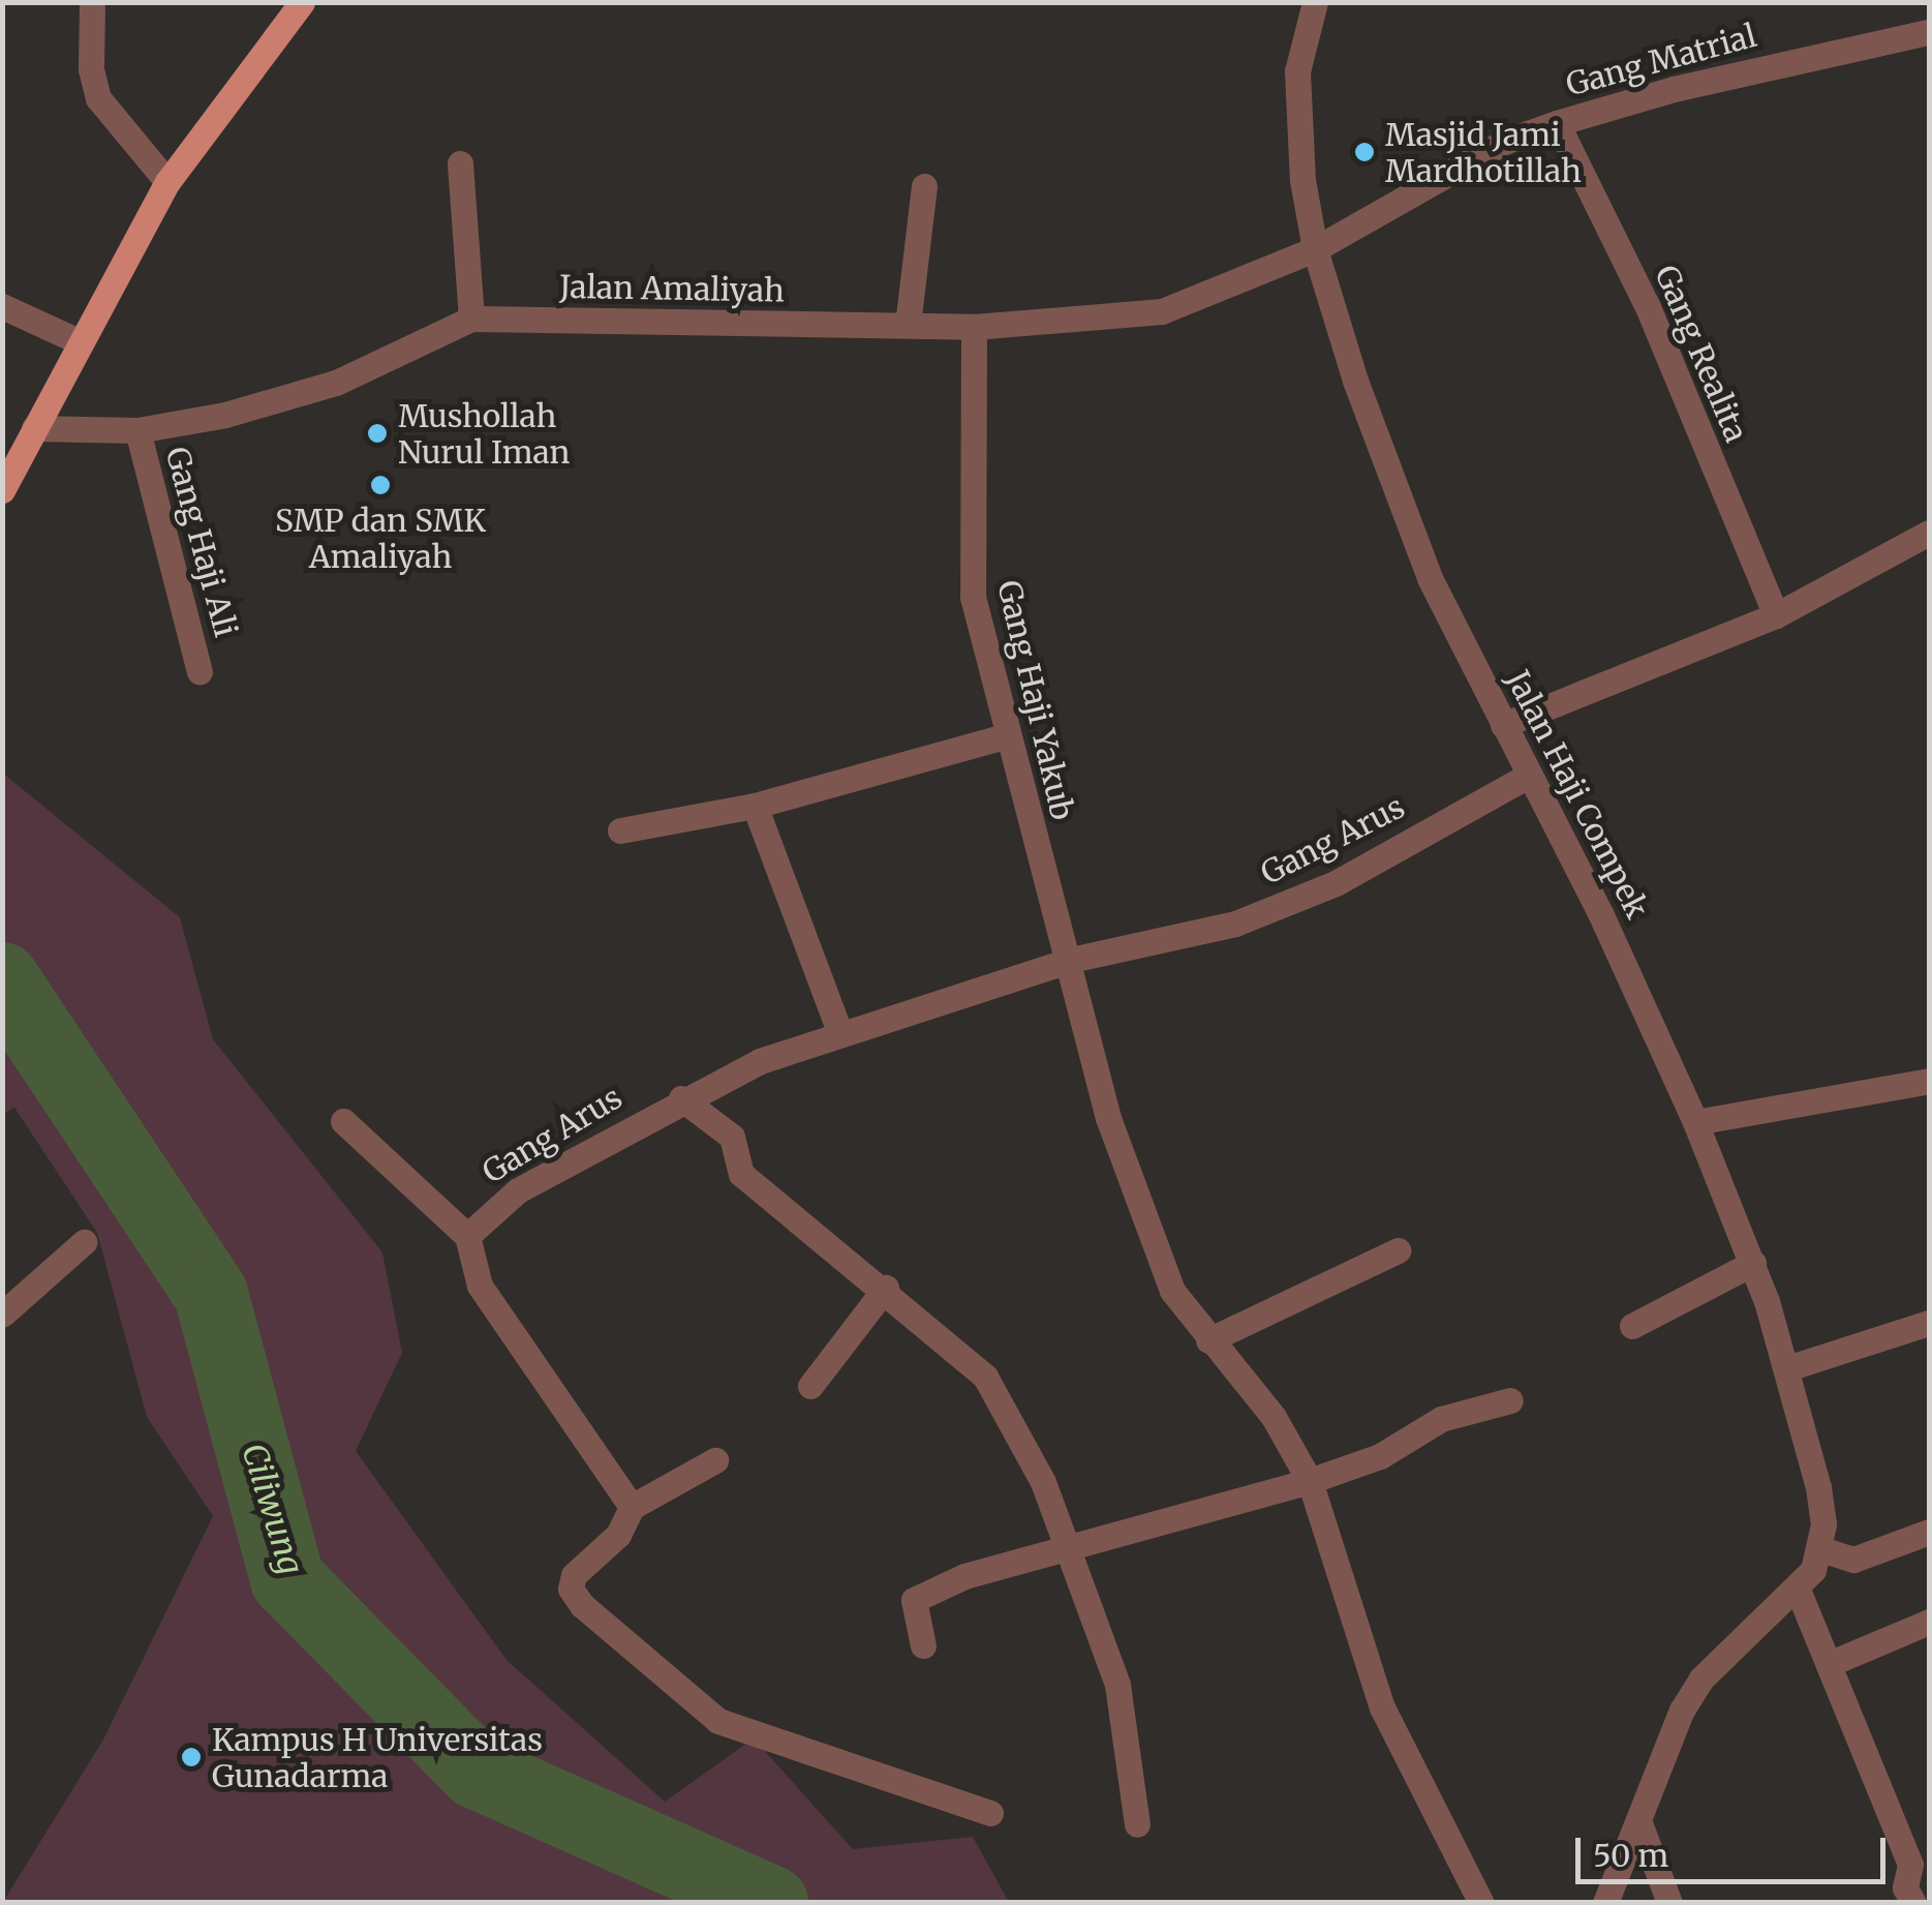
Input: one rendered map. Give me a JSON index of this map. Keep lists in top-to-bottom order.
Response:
{
  "streets": {
    "street": [
      "Gang Matrial",
      "Jalan Amaliyah",
      "Gang Realita",
      "Gang Haji Ali",
      "Gang Haji Yakub",
      "Jalan Haji Compek",
      "Gang Arus"
    ]
  },
  "crossings": [
    ["Gang Matrial", "Jalan Amaliyah"],
    ["Gang Matrial", "Gang Realita"],
    ["Gang Matrial", "Jalan Haji Compek"],
    ["Jalan Amaliyah", "Gang Haji Ali"],
    ["Jalan Amaliyah", "Gang Haji Yakub"],
    ["Jalan Amaliyah", "Jalan Haji Compek"],
    ["Gang Haji Yakub", "Gang Arus"],
    ["Jalan Haji Compek", "Gang Arus"]
  ],
  "water": ["Ciliwung"],
  "places": [
    "Masjid Jami Mardhotillah",
    "Mushollah Nurul Iman",
    "SMP dan SMK Amaliyah",
    "Kampus H Universitas Gunadarma"
  ],
  "scale_bar": "50 m"
}
